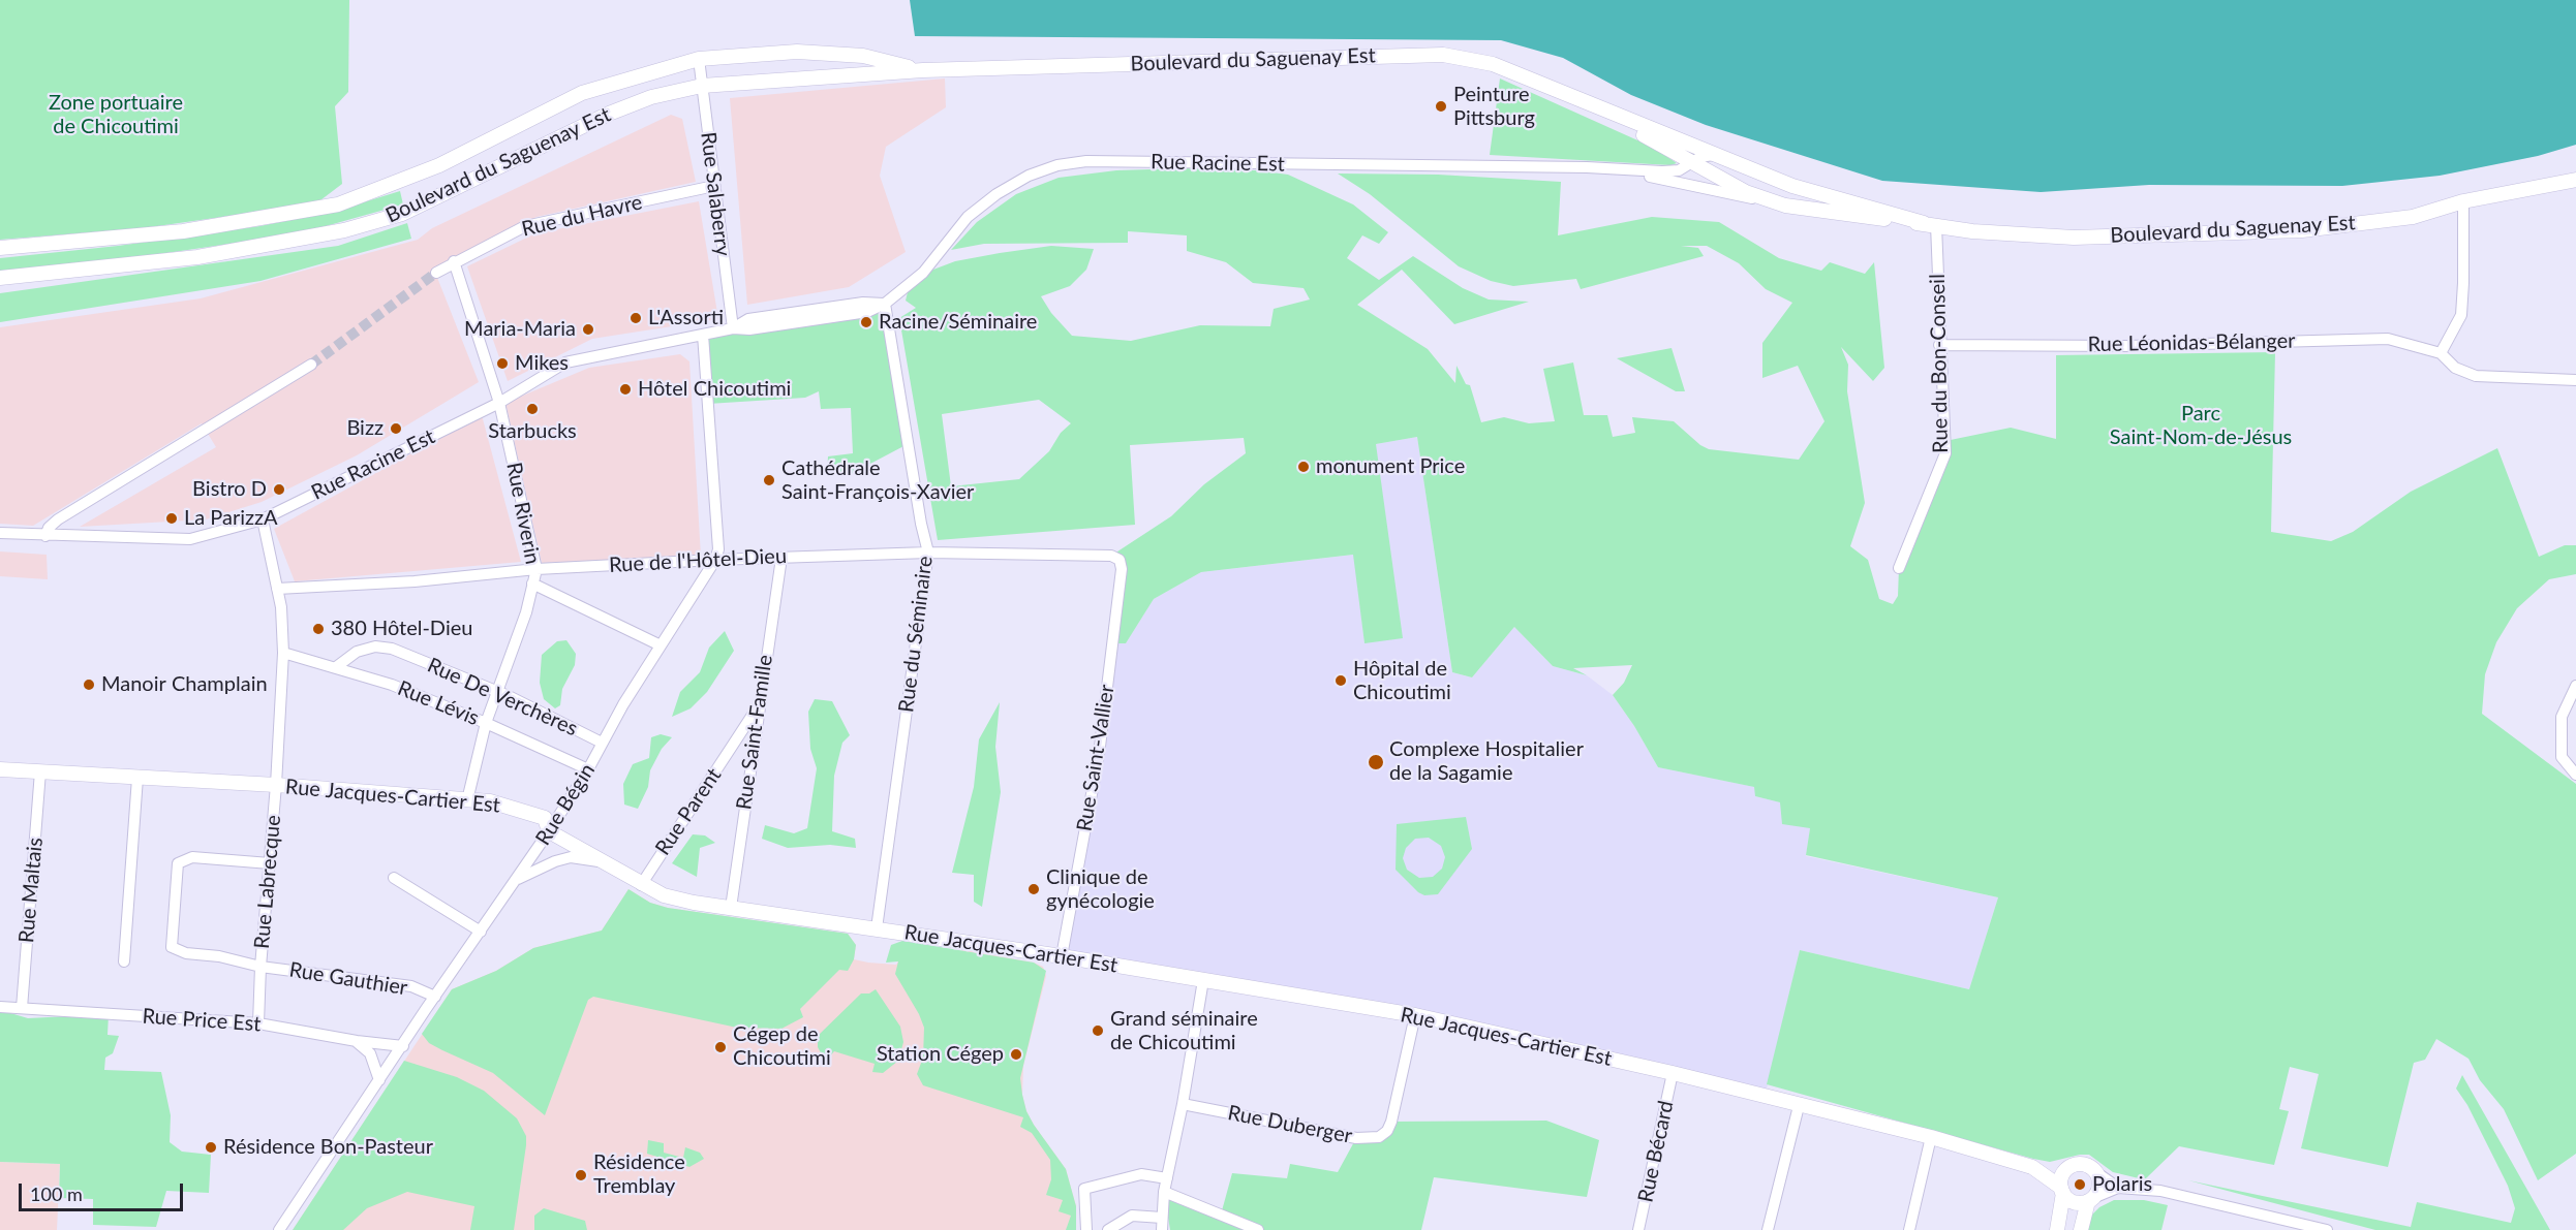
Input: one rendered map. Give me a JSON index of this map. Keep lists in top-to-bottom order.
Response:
{
  "streets": {
    "main road": ["Boulevard du Saguenay Est", "Rue Jacques-Cartier Est"],
    "street": [
      "Rue Racine Est",
      "Rue Salaberry",
      "Rue du Havre",
      "Rue Léonidas-Bélanger",
      "Rue du Bon-Conseil",
      "Rue Riverin",
      "Rue de l'Hôtel-Dieu",
      "Rue du Séminaire",
      "Rue De Verchères",
      "Rue Lévis",
      "Rue Saint-Famille",
      "Rue Saint-Vallier",
      "Rue Bégin",
      "Rue Parent",
      "Rue Labrecque",
      "Rue Maltais",
      "Rue Gauthier",
      "Rue Price Est",
      "Rue Duberger",
      "Rue Bécard"
    ]
  },
  "crossings": [
    ["Boulevard du Saguenay Est", "Rue Racine Est"],
    ["Boulevard du Saguenay Est", "Rue Salaberry"],
    ["Boulevard du Saguenay Est", "Rue du Bon-Conseil"],
    ["Rue Racine Est", "Rue Salaberry"],
    ["Rue Racine Est", "Rue Riverin"],
    ["Rue Racine Est", "Rue du Séminaire"],
    ["Rue Racine Est", "Rue Bégin"],
    ["Rue Racine Est", "Rue Labrecque"],
    ["Rue Salaberry", "Rue du Havre"],
    ["Rue du Havre", "Rue Riverin"],
    ["Rue Léonidas-Bélanger", "Rue du Bon-Conseil"],
    ["Rue Riverin", "Rue de l'Hôtel-Dieu"],
    ["Rue Riverin", "Rue De Verchères"],
    ["Rue Riverin", "Rue Lévis"],
    ["Rue Riverin", "Rue Jacques-Cartier Est"],
    ["Rue de l'Hôtel-Dieu", "Rue du Séminaire"],
    ["Rue de l'Hôtel-Dieu", "Rue Saint-Famille"],
    ["Rue de l'Hôtel-Dieu", "Rue Saint-Vallier"],
    ["Rue de l'Hôtel-Dieu", "Rue Bégin"],
    ["Rue de l'Hôtel-Dieu", "Rue Labrecque"],
    ["Rue du Séminaire", "Rue Jacques-Cartier Est"],
    ["Rue De Verchères", "Rue Lévis"],
    ["Rue De Verchères", "Rue Bégin"],
    ["Rue Lévis", "Rue Bégin"],
    ["Rue Lévis", "Rue Labrecque"],
    ["Rue Saint-Famille", "Rue Jacques-Cartier Est"],
    ["Rue Saint-Famille", "Rue Parent"],
    ["Rue Saint-Vallier", "Rue Jacques-Cartier Est"],
    ["Rue Jacques-Cartier Est", "Rue Bégin"],
    ["Rue Jacques-Cartier Est", "Rue Parent"],
    ["Rue Jacques-Cartier Est", "Rue Labrecque"],
    ["Rue Jacques-Cartier Est", "Rue Maltais"],
    ["Rue Jacques-Cartier Est", "Rue Duberger"],
    ["Rue Jacques-Cartier Est", "Rue Bécard"],
    ["Rue Bégin", "Rue Gauthier"],
    ["Rue Bégin", "Rue Price Est"],
    ["Rue Labrecque", "Rue Gauthier"],
    ["Rue Labrecque", "Rue Price Est"],
    ["Rue Maltais", "Rue Price Est"]
  ],
  "parks": ["Zone portuaire de Chicoutimi", "Parc Saint-Nom-de-Jésus"],
  "places": [
    "Peinture Pittsburg",
    "L'Assorti",
    "Racine/Séminaire",
    "Maria-Maria",
    "Mikes",
    "Hôtel Chicoutimi",
    "Starbucks",
    "Bizz",
    "monument Price",
    "Cathédrale Saint-François-Xavier",
    "Bistro D",
    "La ParizzA",
    "380 Hôtel-Dieu",
    "Hôpital de Chicoutimi",
    "Manoir Champlain",
    "Complexe Hospitalier de la Sagamie",
    "Clinique de gynécologie",
    "Grand séminaire de Chicoutimi",
    "Cégep de Chicoutimi",
    "Station Cégep",
    "Résidence Bon-Pasteur",
    "Résidence Tremblay",
    "Polaris"
  ],
  "scale_bar": "100 m"
}
